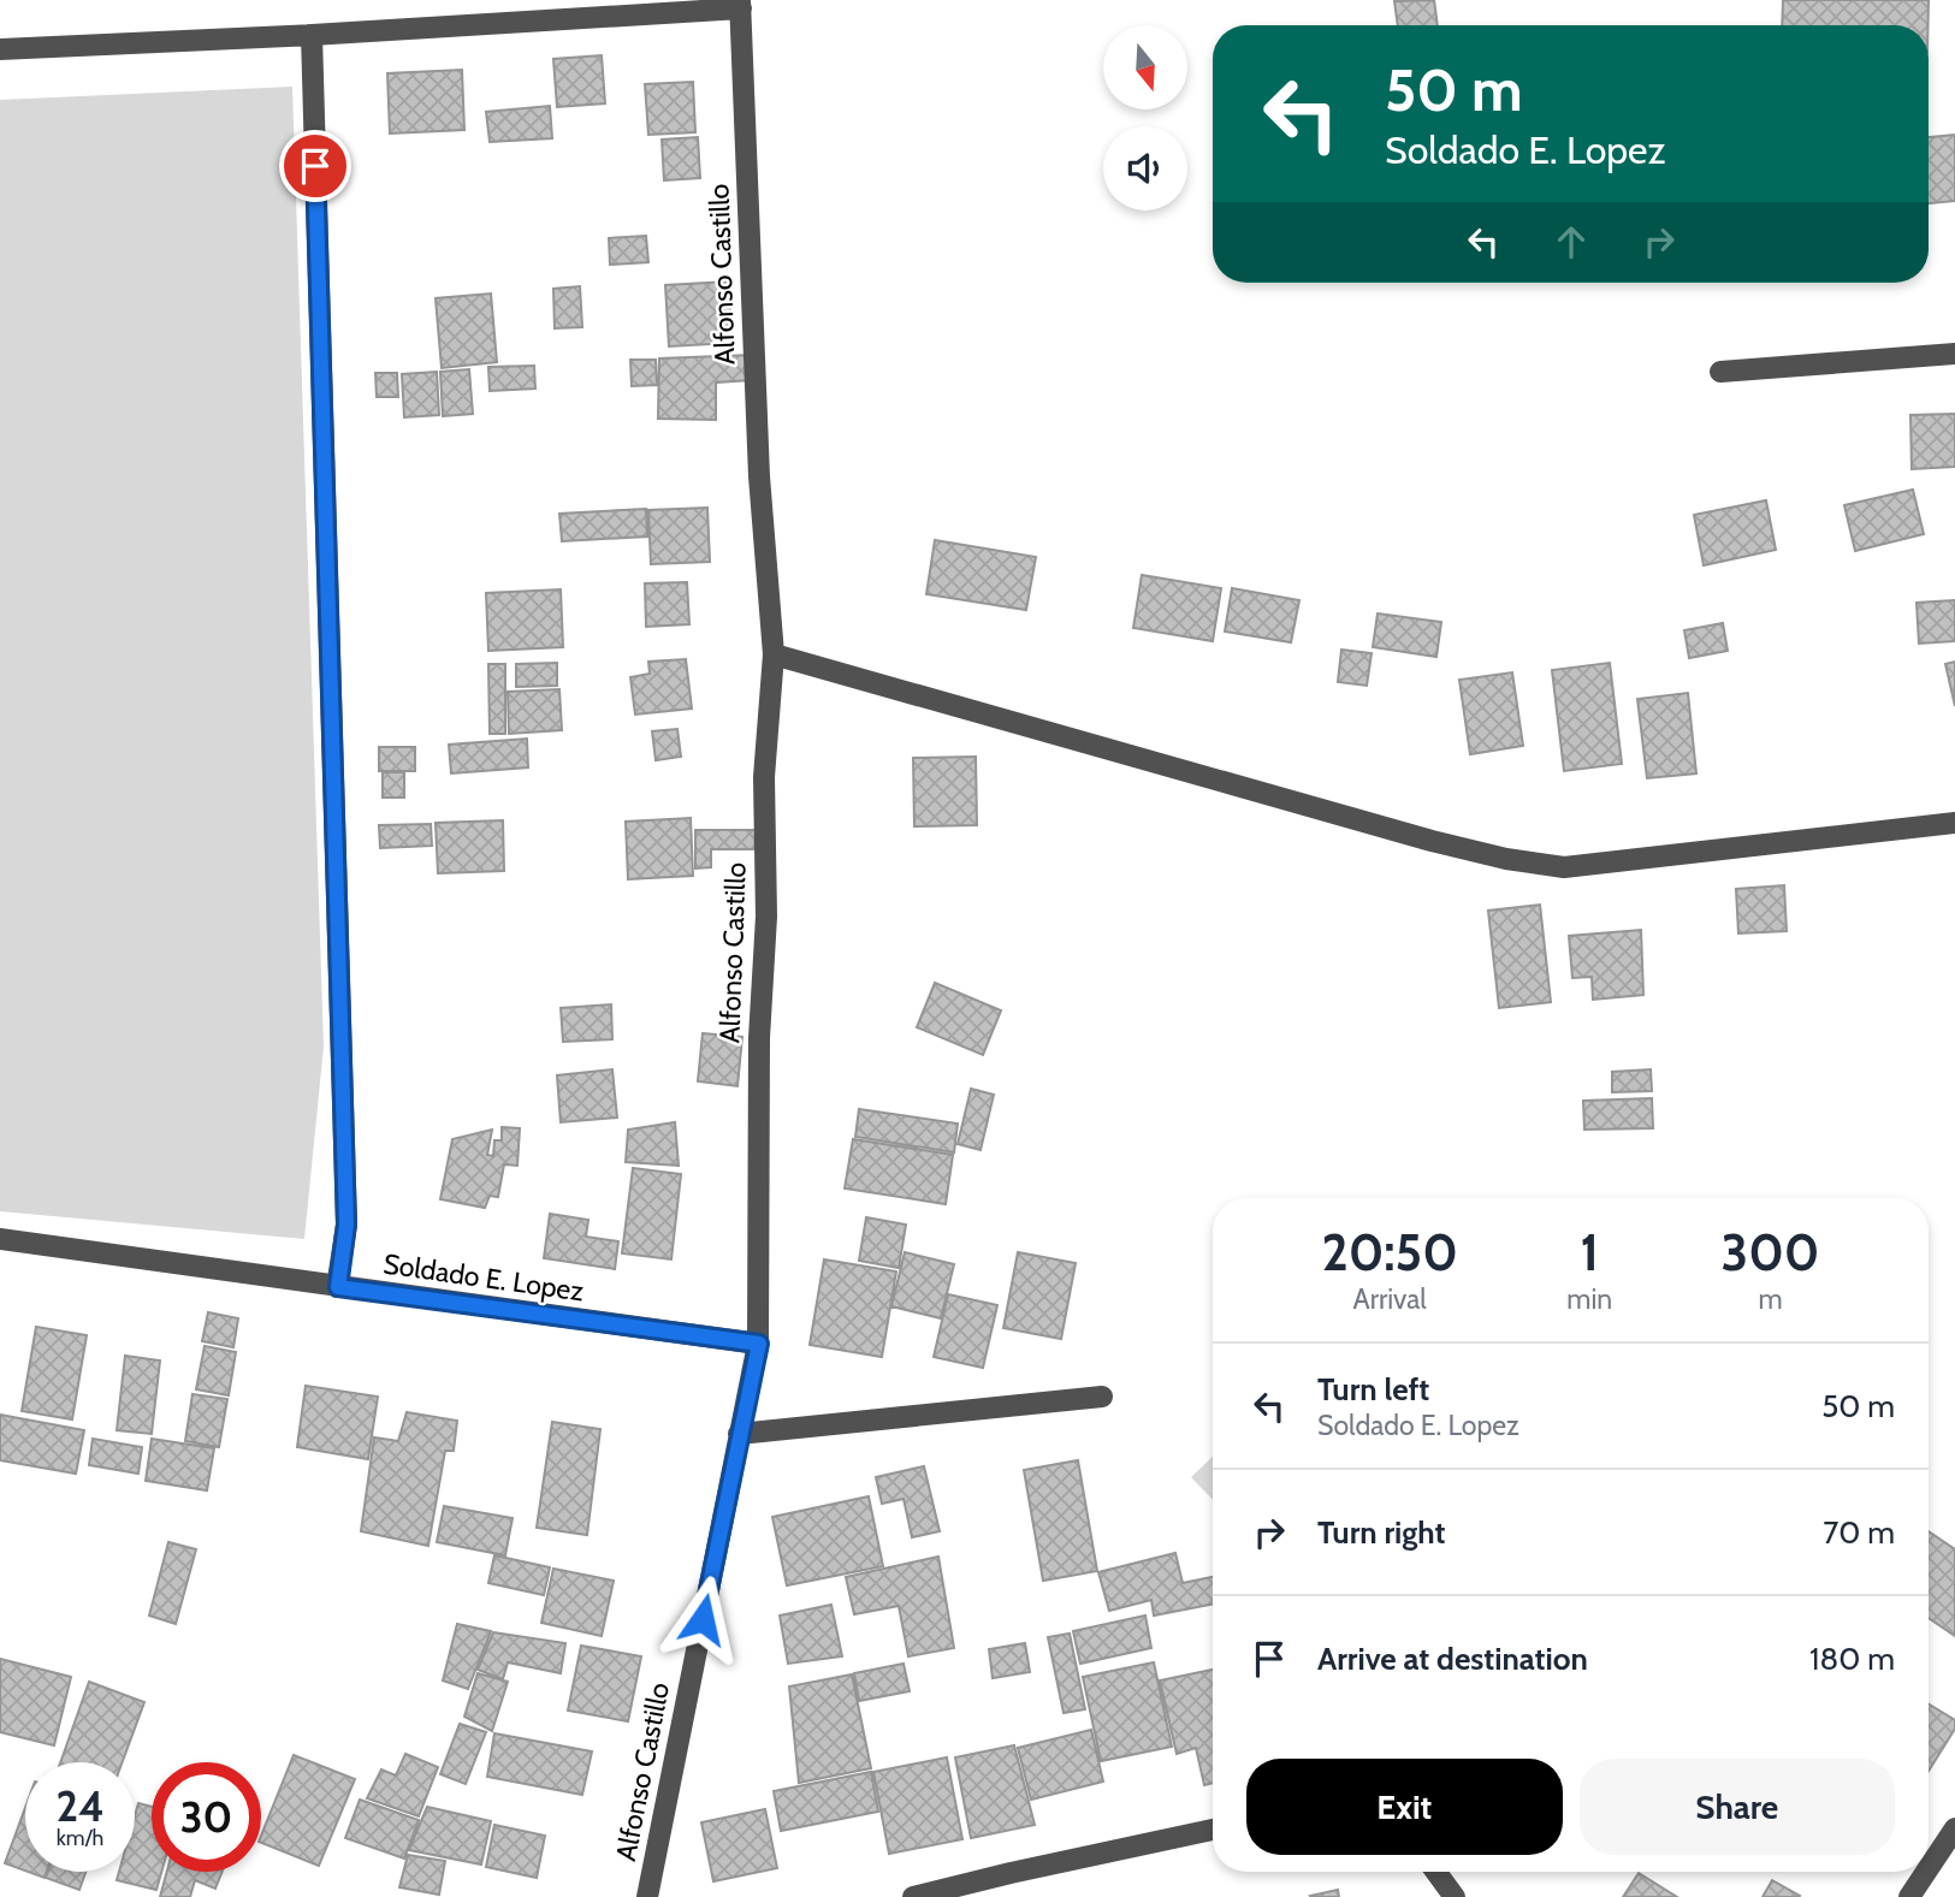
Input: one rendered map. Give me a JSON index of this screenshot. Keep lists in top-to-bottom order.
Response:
{
  "streets": {
    "street": ["Alfonso Castillo", "Soldado E. Lopez"]
  },
  "crossings": [
    ["Alfonso Castillo", "Soldado E. Lopez"]
  ],
  "north": "bottom",
  "page": {
    "turn": ["50 m", "Soldado E. Lopez"],
    "eta": [
      "20:50",
      "Arrival",
      "1",
      "min",
      "300",
      "m"
    ],
    "list": [
      {
        "name": "Turn left",
        "note": "Soldado E. Lopez",
        "value": "50 m"
      },
      {
        "name": "Turn right",
        "value": "70 m"
      },
      {
        "name": "Arrive at destination",
        "value": "180 m"
      }
    ],
    "buttons": ["Exit", "Share"],
    "speed": "24 km/h",
    "limit": "30"
  }
}
